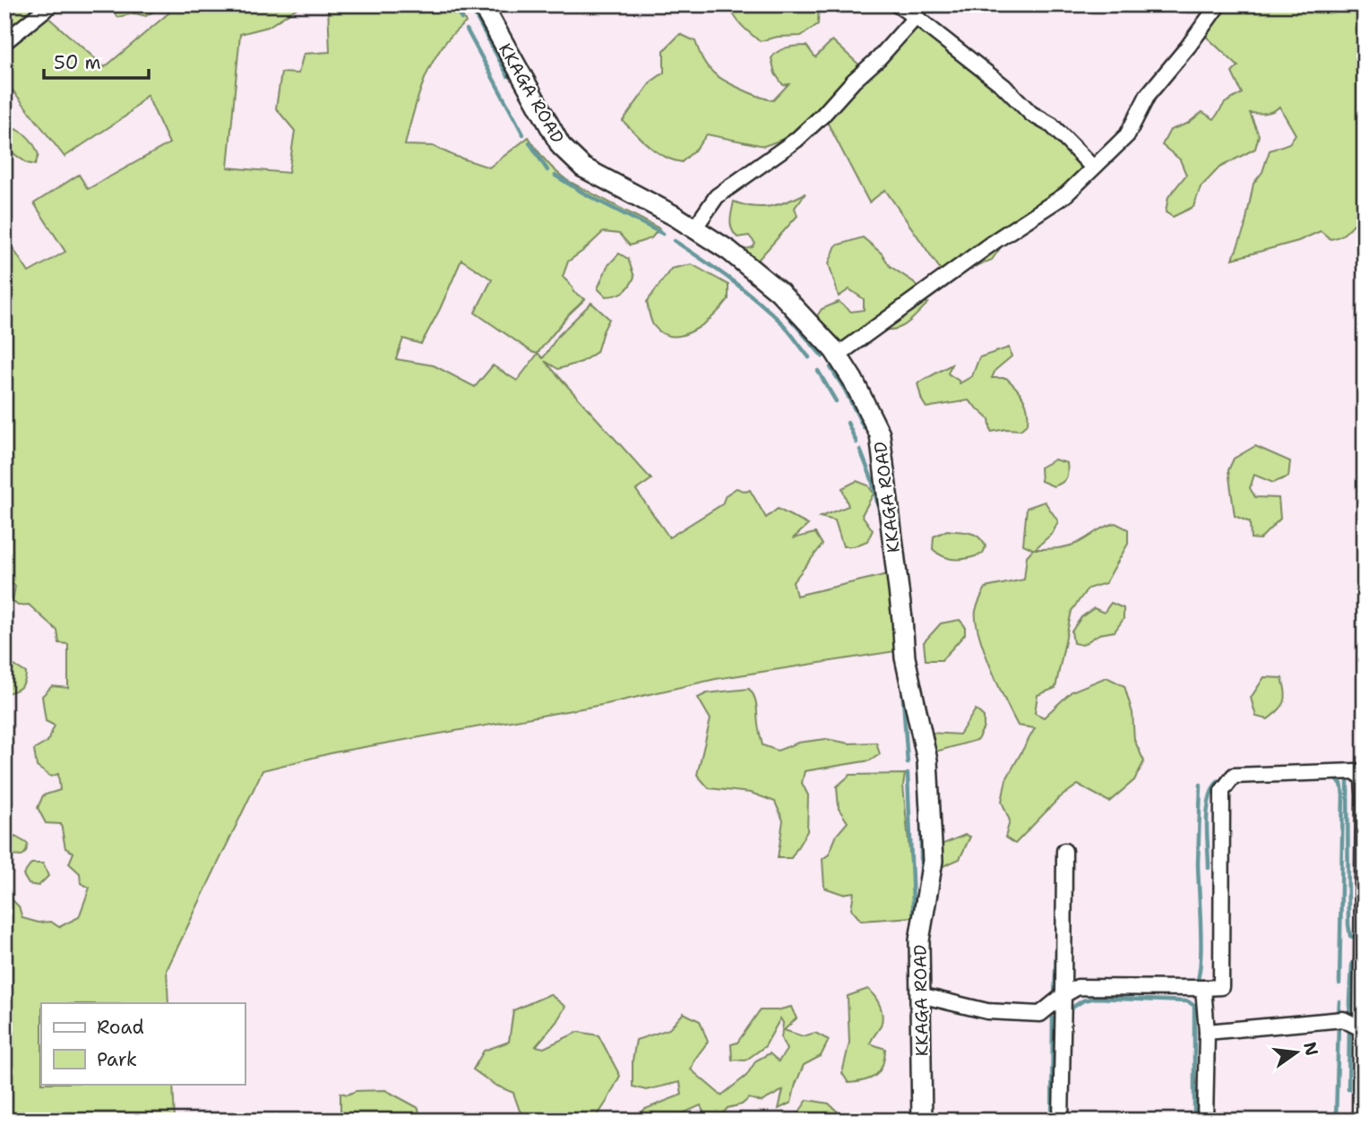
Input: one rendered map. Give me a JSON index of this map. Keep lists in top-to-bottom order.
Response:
{
  "streets": {
    "street": ["KKAGA ROAD"]
  },
  "legend": ["Road", "Park"],
  "scale_bar": "50 m",
  "north": "right"
}
